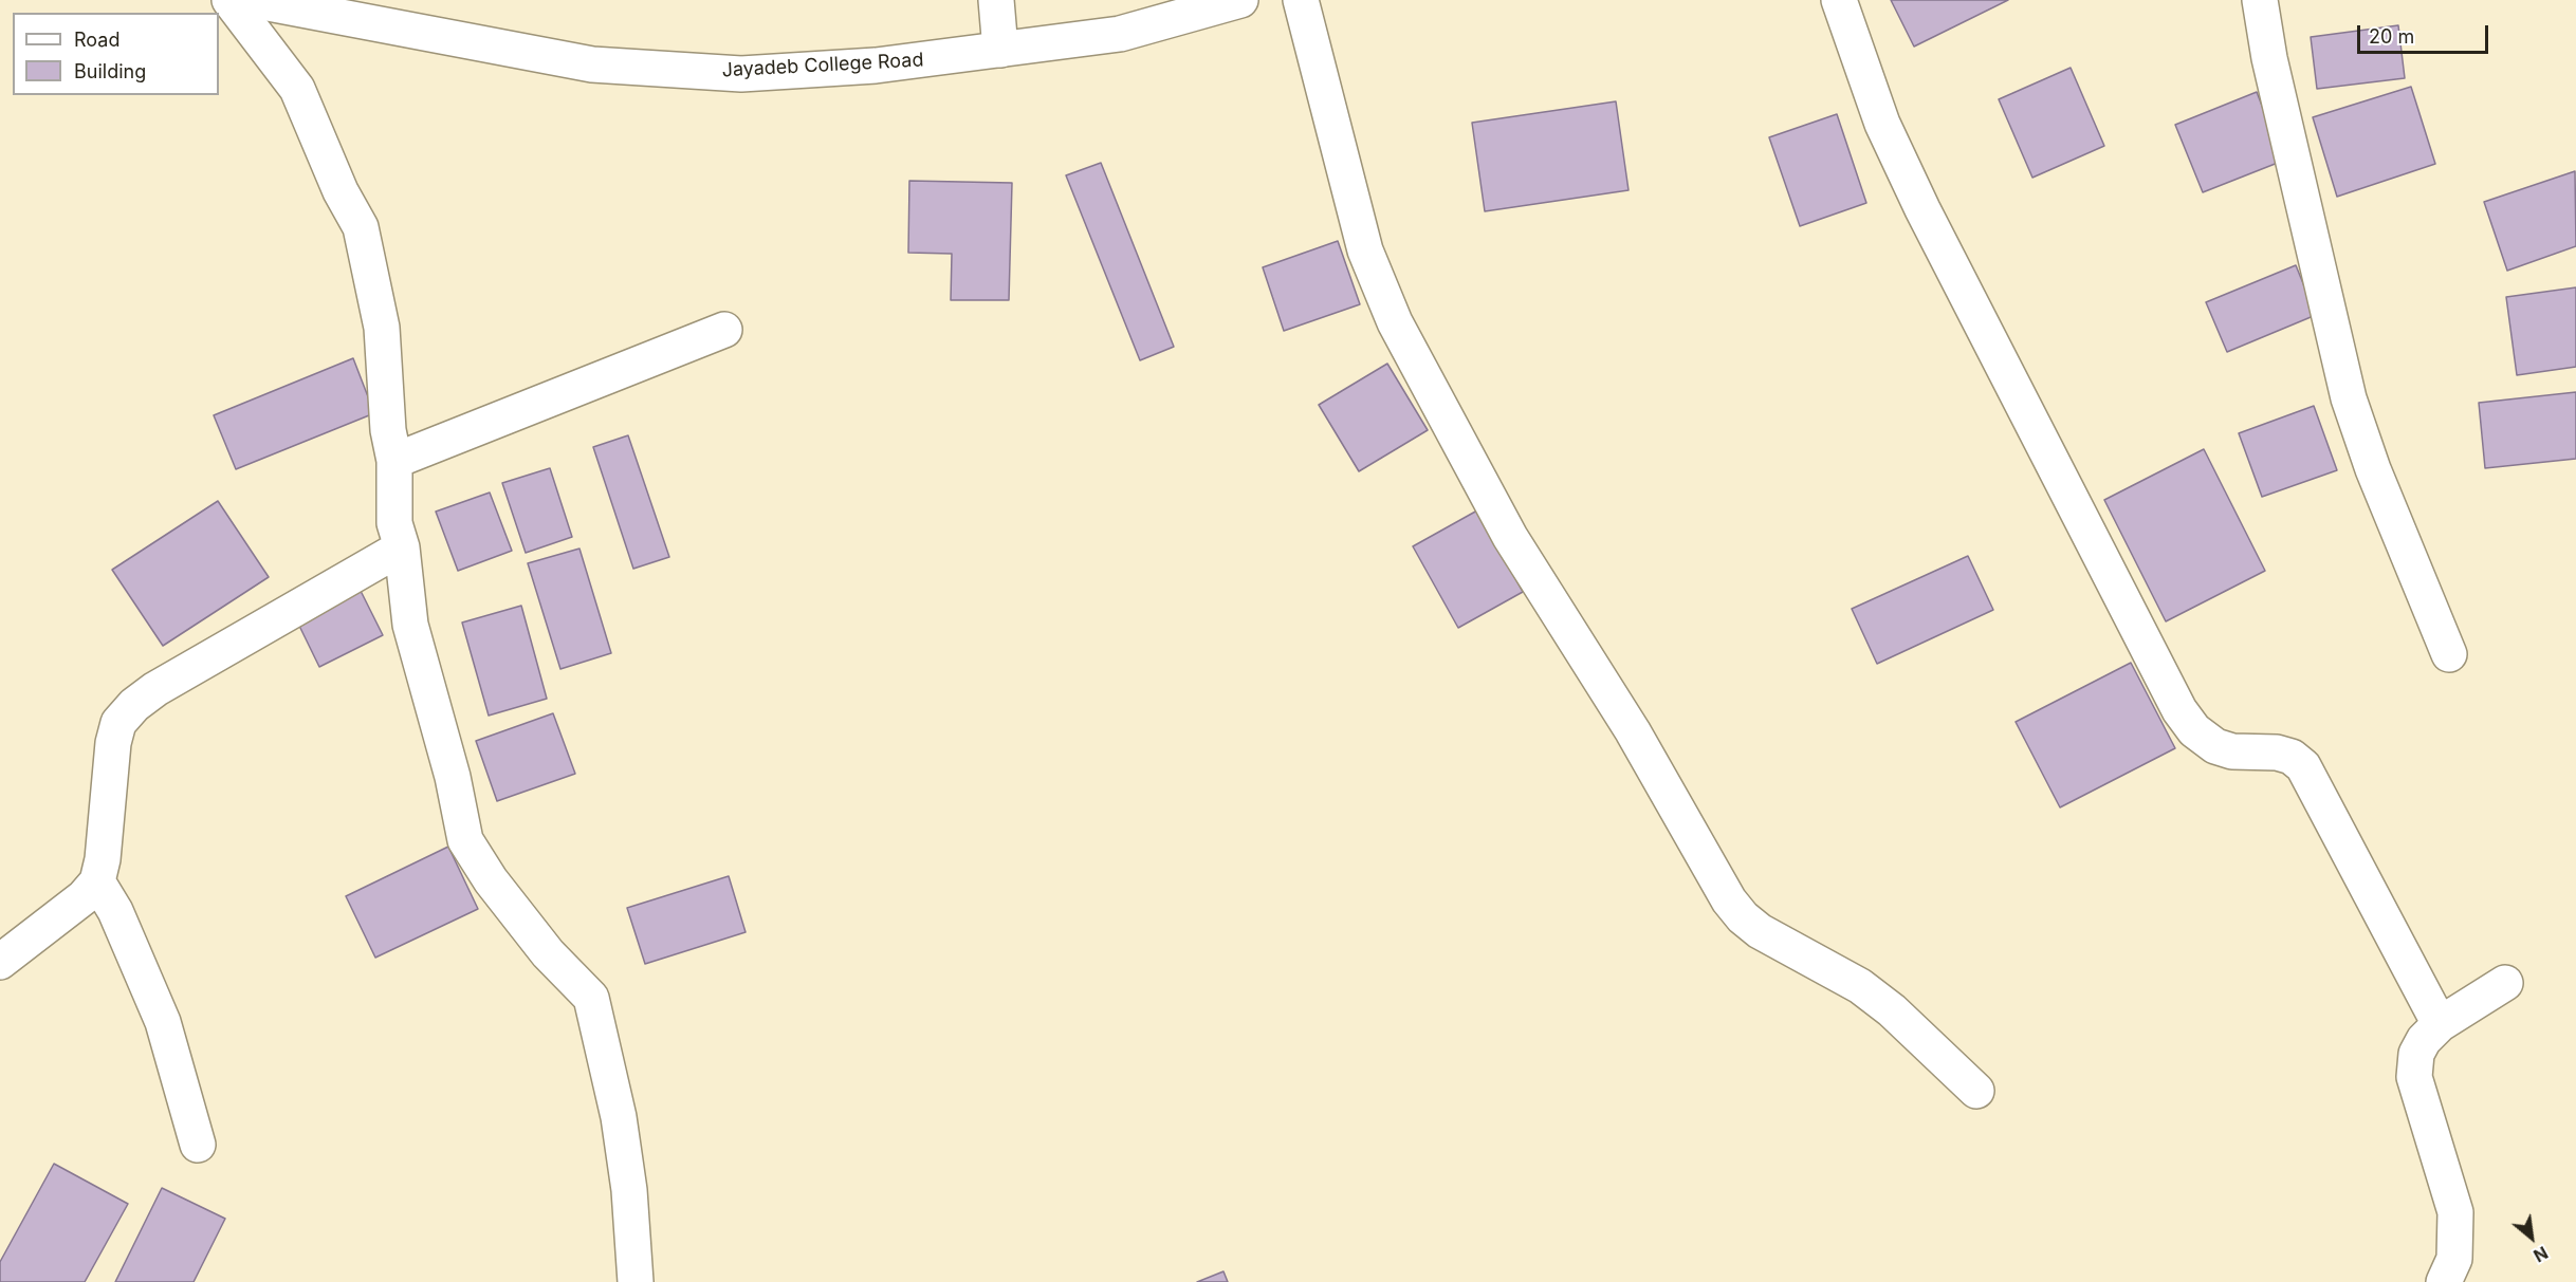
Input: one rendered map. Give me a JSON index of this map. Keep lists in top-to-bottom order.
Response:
{
  "streets": {
    "street": ["Jayadeb College Road"]
  },
  "legend": ["Road", "Building"],
  "scale_bar": "20 m",
  "north": "bottom right"
}
